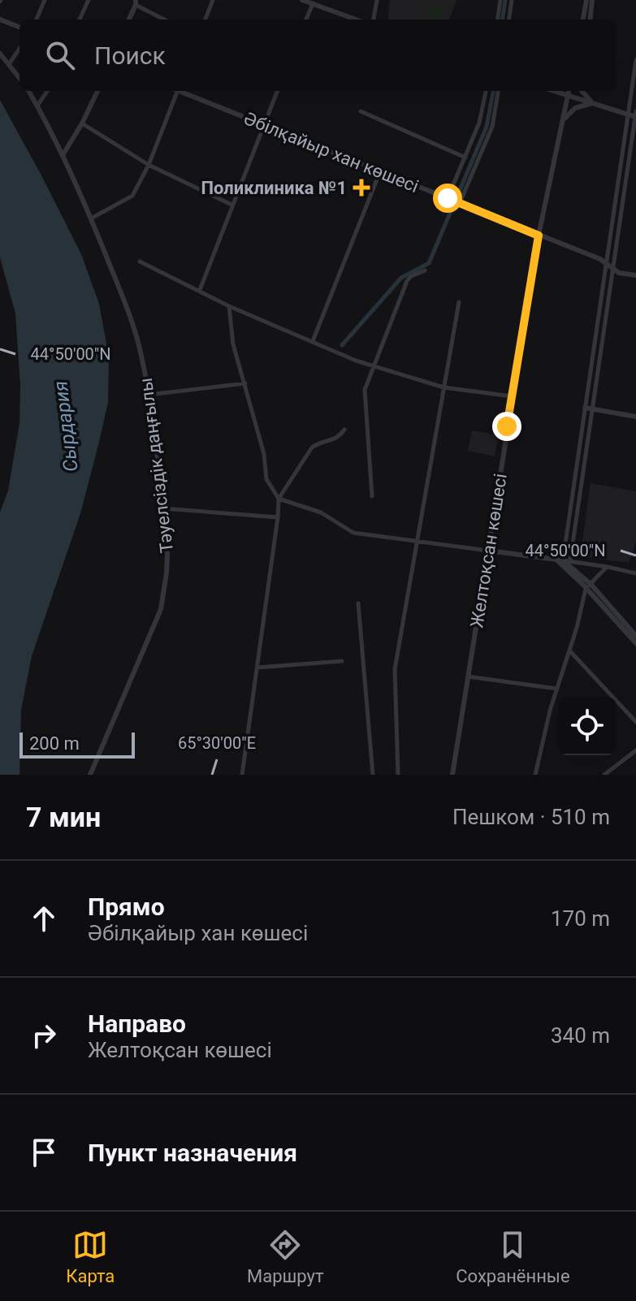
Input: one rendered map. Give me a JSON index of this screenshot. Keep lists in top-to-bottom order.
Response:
{
  "streets": {
    "street": ["Әбілқайыр хан көшесі", "Тәуелсіздік даңғылы", "Желтоқсан көшесі"]
  },
  "crossings": [
    ["Әбілқайыр хан көшесі", "Желтоқсан көшесі"]
  ],
  "water": ["Сырдария"],
  "places": {
    "health": ["Поликлиника №1"]
  },
  "scale_bar": "200 m",
  "page": {
    "search": "Поиск",
    "scale": "200 m",
    "heading": ["7 мин", "Пешком · 510 m"],
    "list": [
      ["Прямо", "Әбілқайыр хан көшесі", "170 m"],
      ["Направо", "Желтоқсан көшесі", "340 m"],
      "Пункт назначения"
    ],
    "nav": ["Карта", "Маршрут", "Сохранённые"]
  },
  "coordinates": ["44°50'00\"N", "65°30'00\"E"]
}
